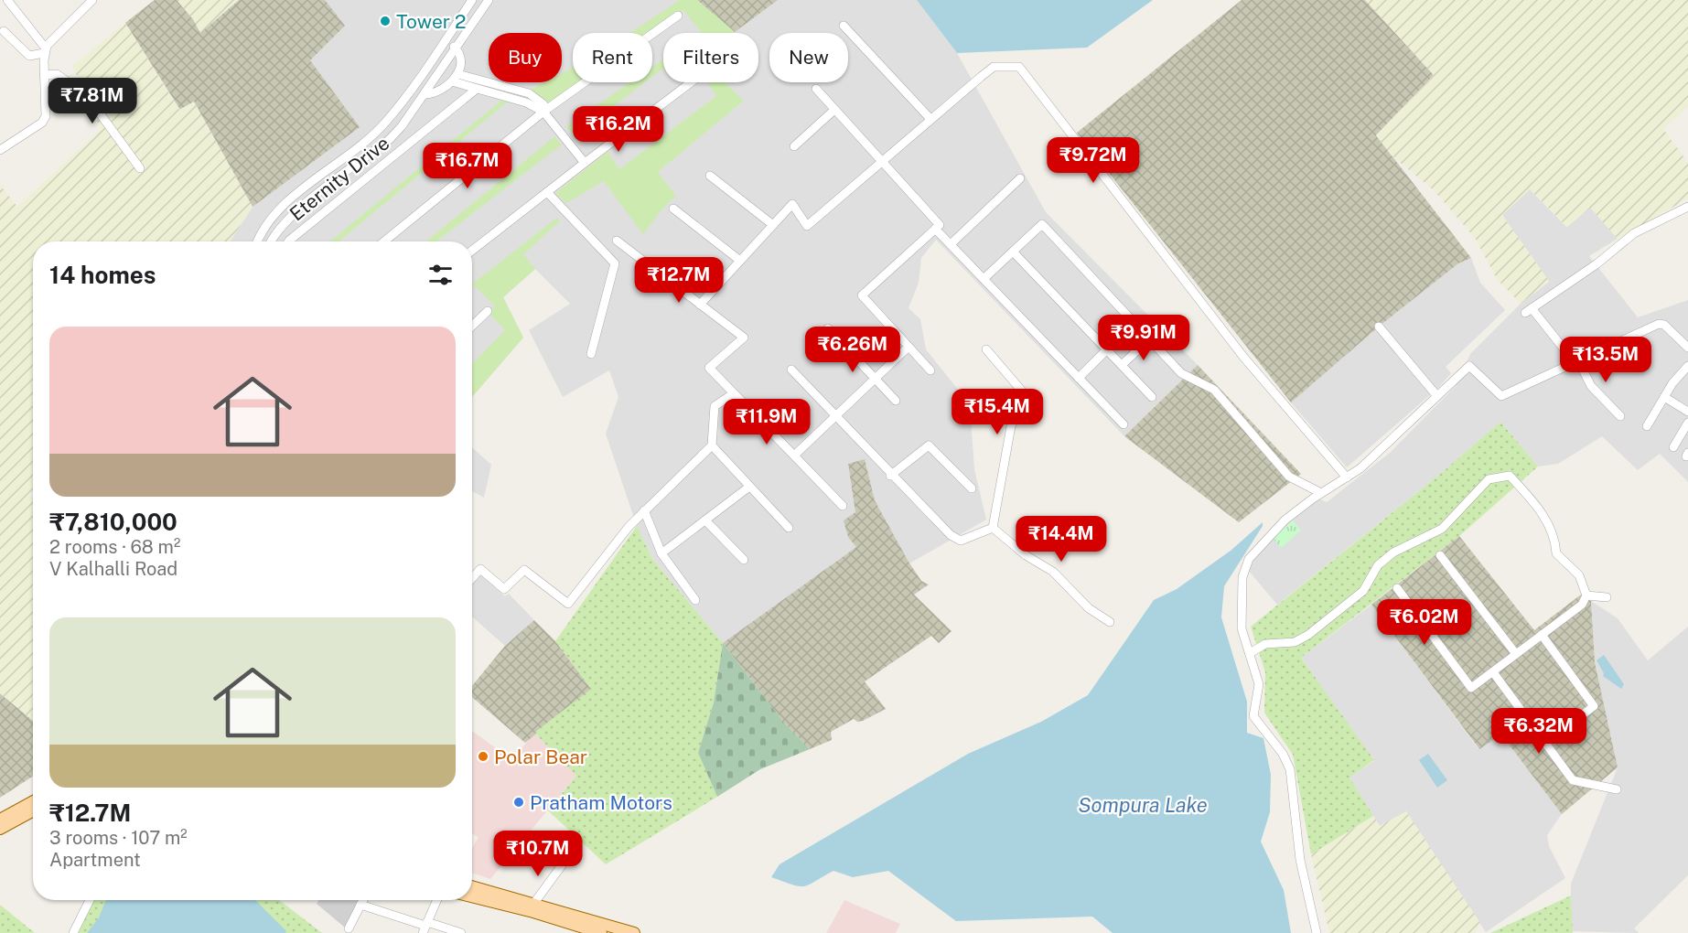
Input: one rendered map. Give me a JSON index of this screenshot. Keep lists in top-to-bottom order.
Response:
{
  "streets": {
    "street": ["Eternity Drive"]
  },
  "water": ["Sompura Lake"],
  "places": ["Tower 2", "Polar Bear", "Pratham Motors"],
  "page": {
    "chip": [
      "Buy",
      "Rent",
      "Filters",
      "New"
    ],
    "price": [
      "₹7.81M",
      "₹16.2M",
      "₹9.72M",
      "₹16.7M",
      "₹12.7M",
      "₹9.91M",
      "₹6.26M",
      "₹13.5M",
      "₹15.4M",
      "₹11.9M",
      "₹14.4M",
      "₹6.02M",
      "₹6.32M",
      "₹10.7M"
    ],
    "heading": "14 homes",
    "list": [
      {
        "name": "₹7,810,000",
        "note": "2 rooms · 68 m² · V Kalhalli Road"
      },
      {
        "name": "₹12.7M",
        "note": "3 rooms · 107 m² · Apartment"
      }
    ]
  }
}
